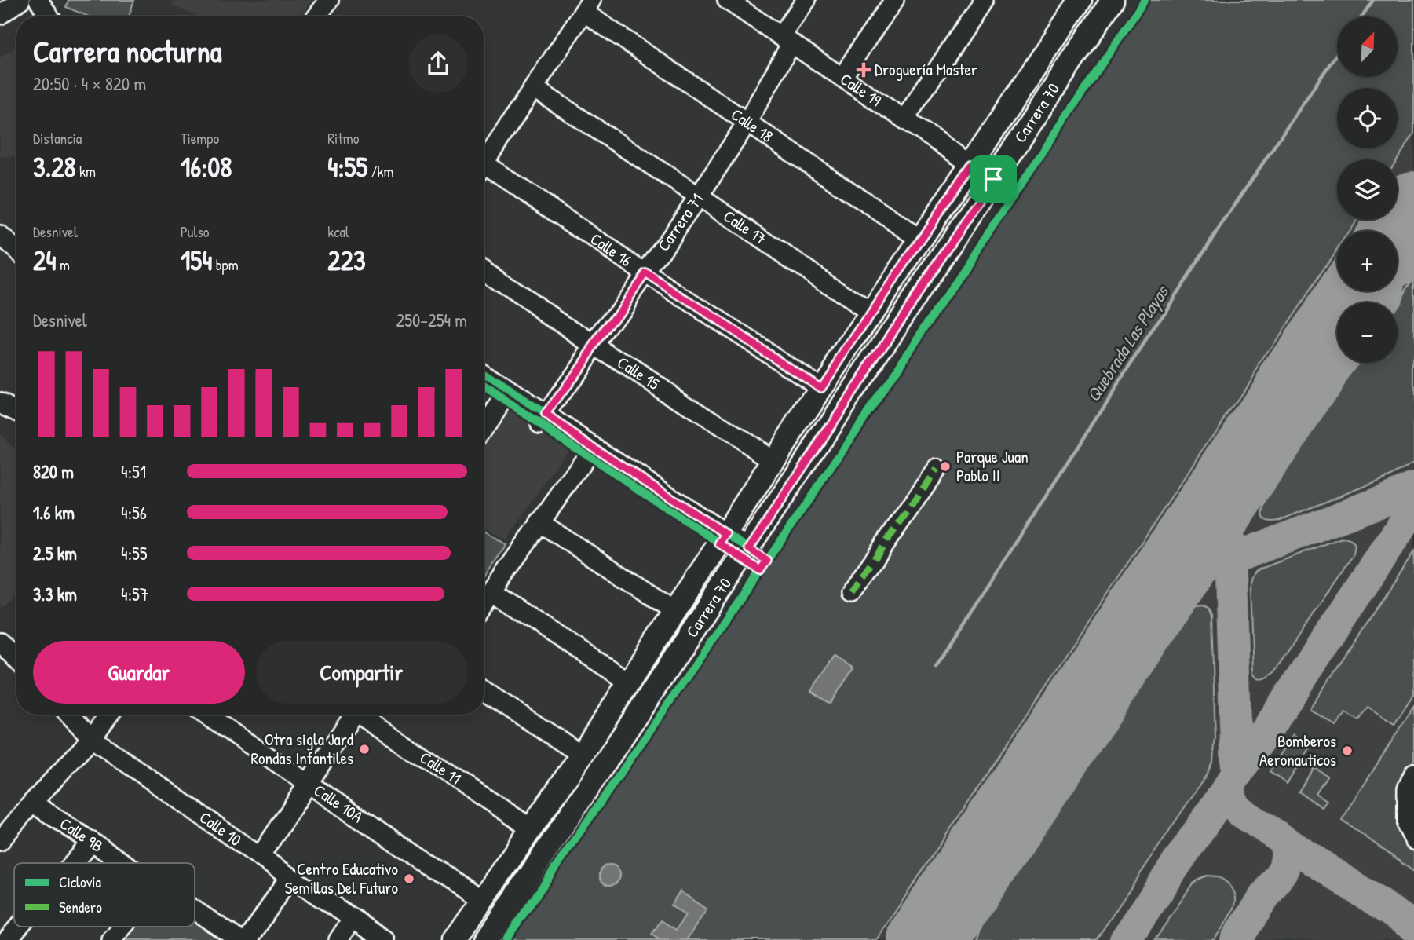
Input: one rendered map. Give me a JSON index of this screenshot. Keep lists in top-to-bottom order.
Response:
{
  "streets": {
    "main road": ["Carrera 70"],
    "street": [
      "Calle 19",
      "Calle 18",
      "Carrera 71",
      "Calle 17",
      "Calle 16",
      "Calle 15",
      "Calle 11",
      "Calle 10A",
      "Calle 10",
      "Calle 9B"
    ]
  },
  "crossings": [
    ["Calle 19", "Carrera 70"],
    ["Calle 19", "Carrera 71"],
    ["Carrera 70", "Calle 18"],
    ["Carrera 70", "Calle 17"],
    ["Carrera 70", "Calle 16"],
    ["Carrera 70", "Calle 15"],
    ["Carrera 70", "Calle 11"],
    ["Carrera 70", "Calle 10A"],
    ["Calle 18", "Carrera 71"],
    ["Carrera 71", "Calle 17"],
    ["Carrera 71", "Calle 16"],
    ["Carrera 71", "Calle 15"]
  ],
  "water": ["Quebrada Las Playas"],
  "places": {
    "health": ["Droguería Master"],
    "other": [
      "Parque Juan Pablo II",
      "Otra sigla Jard Rondas Infantiles",
      "Bomberos Aeronauticos",
      "Centro Educativo Semillas Del Futuro"
    ]
  },
  "legend": ["Ciclovía", "Sendero"],
  "north": "top right",
  "page": {
    "map_buttons": ["+", "−"],
    "heading": ["Carrera nocturna", "20:50 · 4 × 820 m"],
    "stats": [
      ["Distancia", "3.28 km"],
      ["Tiempo", "16:08"],
      ["Ritmo", "4:55 /km"],
      ["Desnivel", "24 m"],
      ["Pulso", "154 bpm"],
      ["kcal", "223"]
    ],
    "chart": ["Desnivel", "250–254 m"],
    "list": [
      {
        "name": "820 m",
        "note": "4:51"
      },
      {
        "name": "1.6 km",
        "note": "4:56"
      },
      {
        "name": "2.5 km",
        "note": "4:55"
      },
      {
        "name": "3.3 km",
        "note": "4:57"
      }
    ],
    "buttons": ["Guardar", "Compartir"]
  }
}
